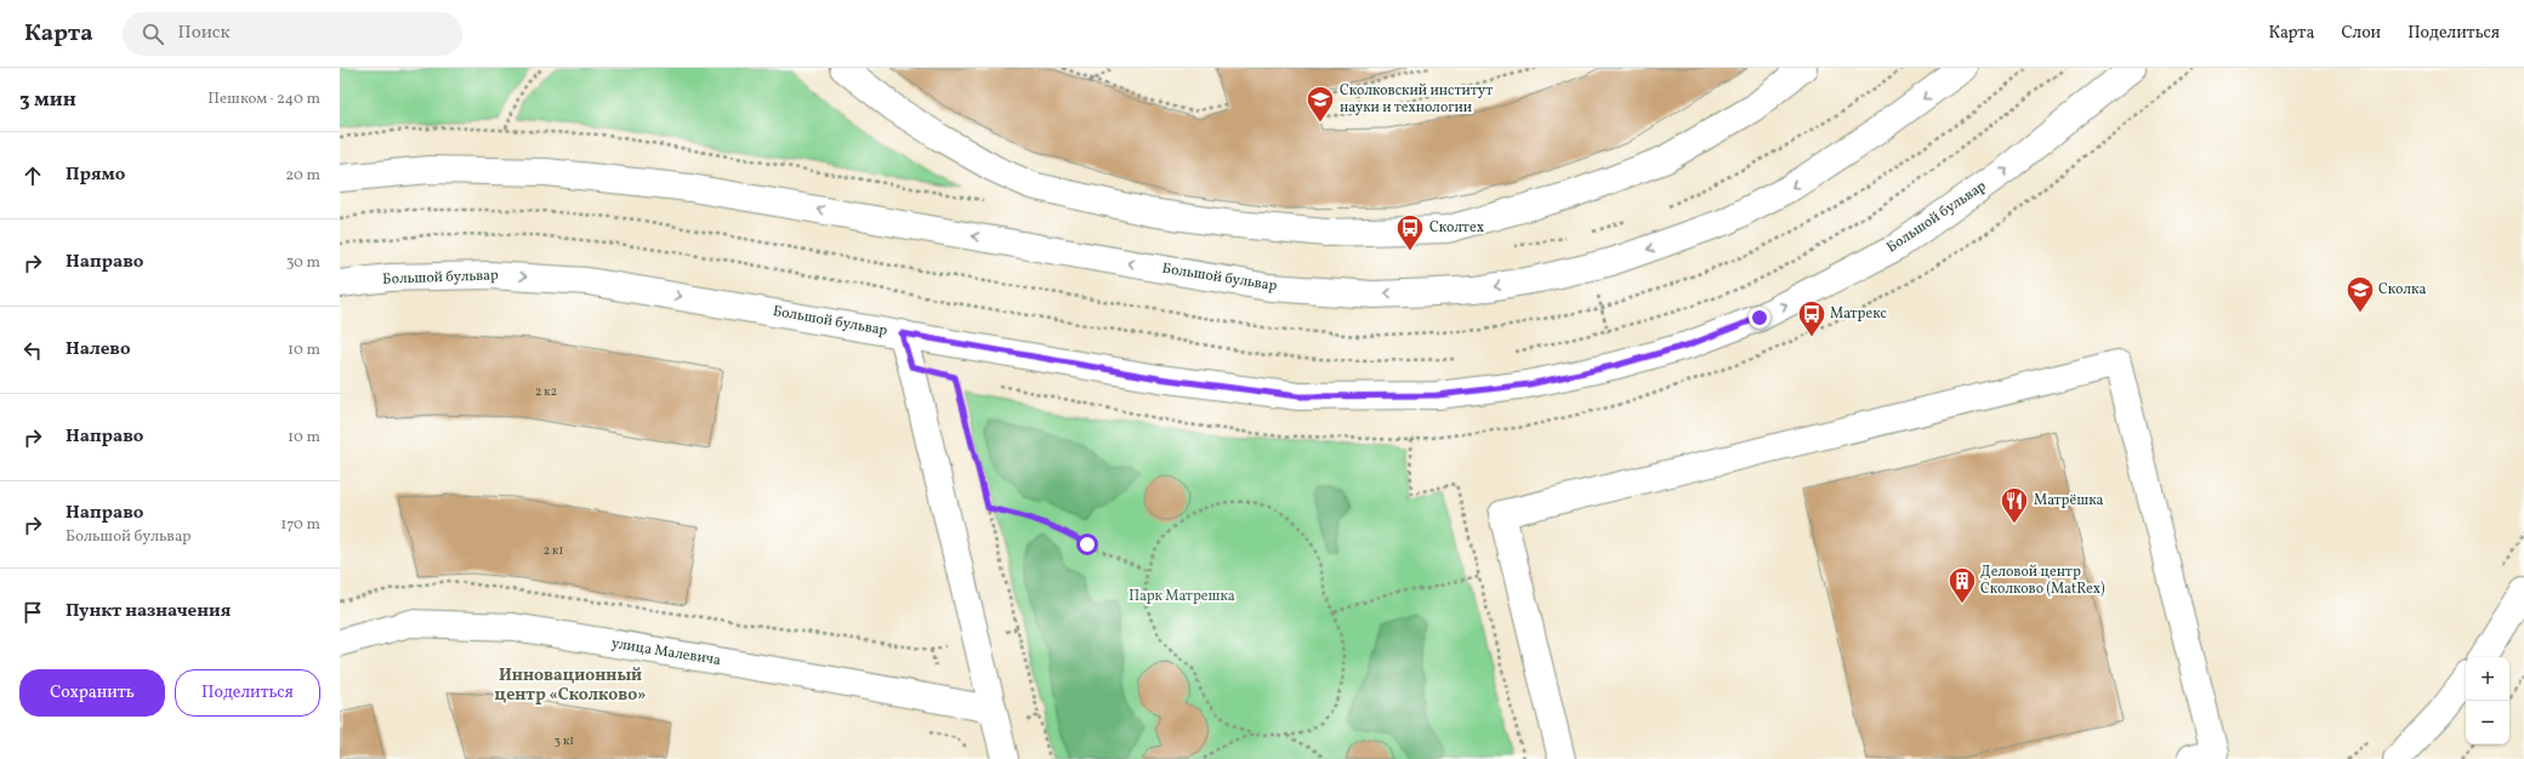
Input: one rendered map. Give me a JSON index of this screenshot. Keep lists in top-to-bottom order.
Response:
{
  "streets": {
    "street": ["Большой бульвар", "улица Малевича"]
  },
  "districts": ["Инновационный центр «Сколково»"],
  "parks": ["Парк Матрешка"],
  "places": {
    "school or university": ["Сколковский институт науки и технологии", "Сколка"],
    "bus stop": ["Сколтех", "Матрекс"],
    "restaurant": ["Матрёшка"],
    "building": ["Деловой центр Сколково (MatRex)"]
  },
  "house_numbers": ["2 к2", "2 к1", "3 к1"],
  "page": {
    "header": "Карта",
    "search": "Поиск",
    "nav": ["Карта", "Слои", "Поделиться"],
    "heading": ["3 мин", "Пешком · 240 m"],
    "list": [
      ["Прямо", "20 m"],
      ["Направо", "30 m"],
      ["Налево", "10 m"],
      ["Направо", "10 m"],
      ["Направо", "Большой бульвар", "170 m"],
      "Пункт назначения"
    ],
    "buttons": ["Сохранить", "Поделиться"],
    "map_buttons": ["+", "−"]
  }
}
